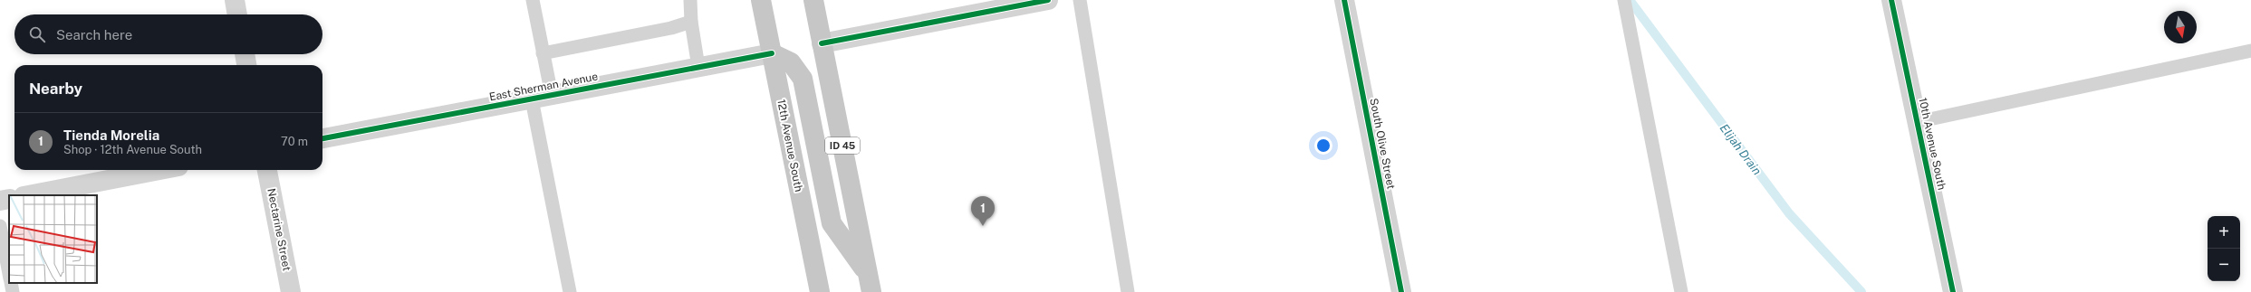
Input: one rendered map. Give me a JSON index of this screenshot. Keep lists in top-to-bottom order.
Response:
{
  "streets": {
    "main road": ["12th Avenue South", "ID 45"],
    "street": [
      "East Sherman Avenue",
      "South Olive Street",
      "10th Avenue South",
      "Nectarine Street"
    ]
  },
  "crossings": [
    ["East Sherman Avenue", "12th Avenue South"]
  ],
  "water": ["Elijah Drain"],
  "north": "bottom",
  "page": {
    "search": "Search here",
    "heading": "Nearby",
    "list": [
      {
        "mark": "1",
        "name": "Tienda Morelia",
        "note": "Shop · 12th Avenue South",
        "value": "70 m"
      }
    ],
    "pins": "1",
    "map_buttons": ["+", "−"]
  }
}
